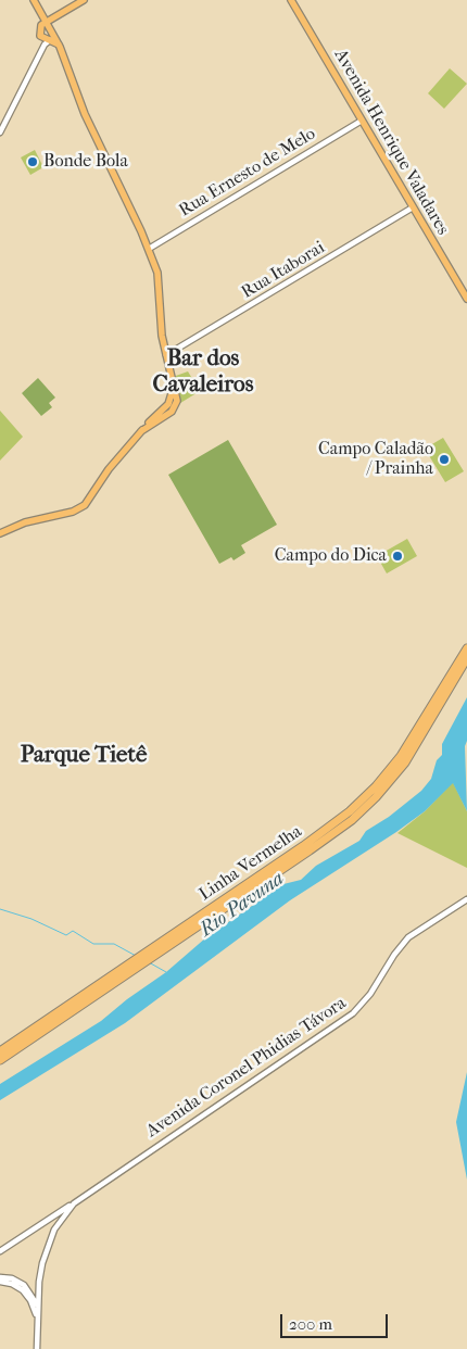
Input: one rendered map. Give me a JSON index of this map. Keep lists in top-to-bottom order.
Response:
{
  "streets": {
    "highway": ["Linha Vermelha"],
    "main road": ["Avenida Henrique Valadares"],
    "street": ["Rua Ernesto de Melo", "Rua Itaborai", "Avenida Coronel Phidias Távora"]
  },
  "crossings": [
    ["Avenida Henrique Valadares", "Rua Ernesto de Melo"],
    ["Avenida Henrique Valadares", "Rua Itaborai"]
  ],
  "districts": ["Bar dos Cavaleiros", "Parque Tietê"],
  "water": ["Rio Pavuna"],
  "places": ["Bonde Bola", "Campo Caladão / Prainha", "Campo do Dica"],
  "scale_bar": "200 m"
}
